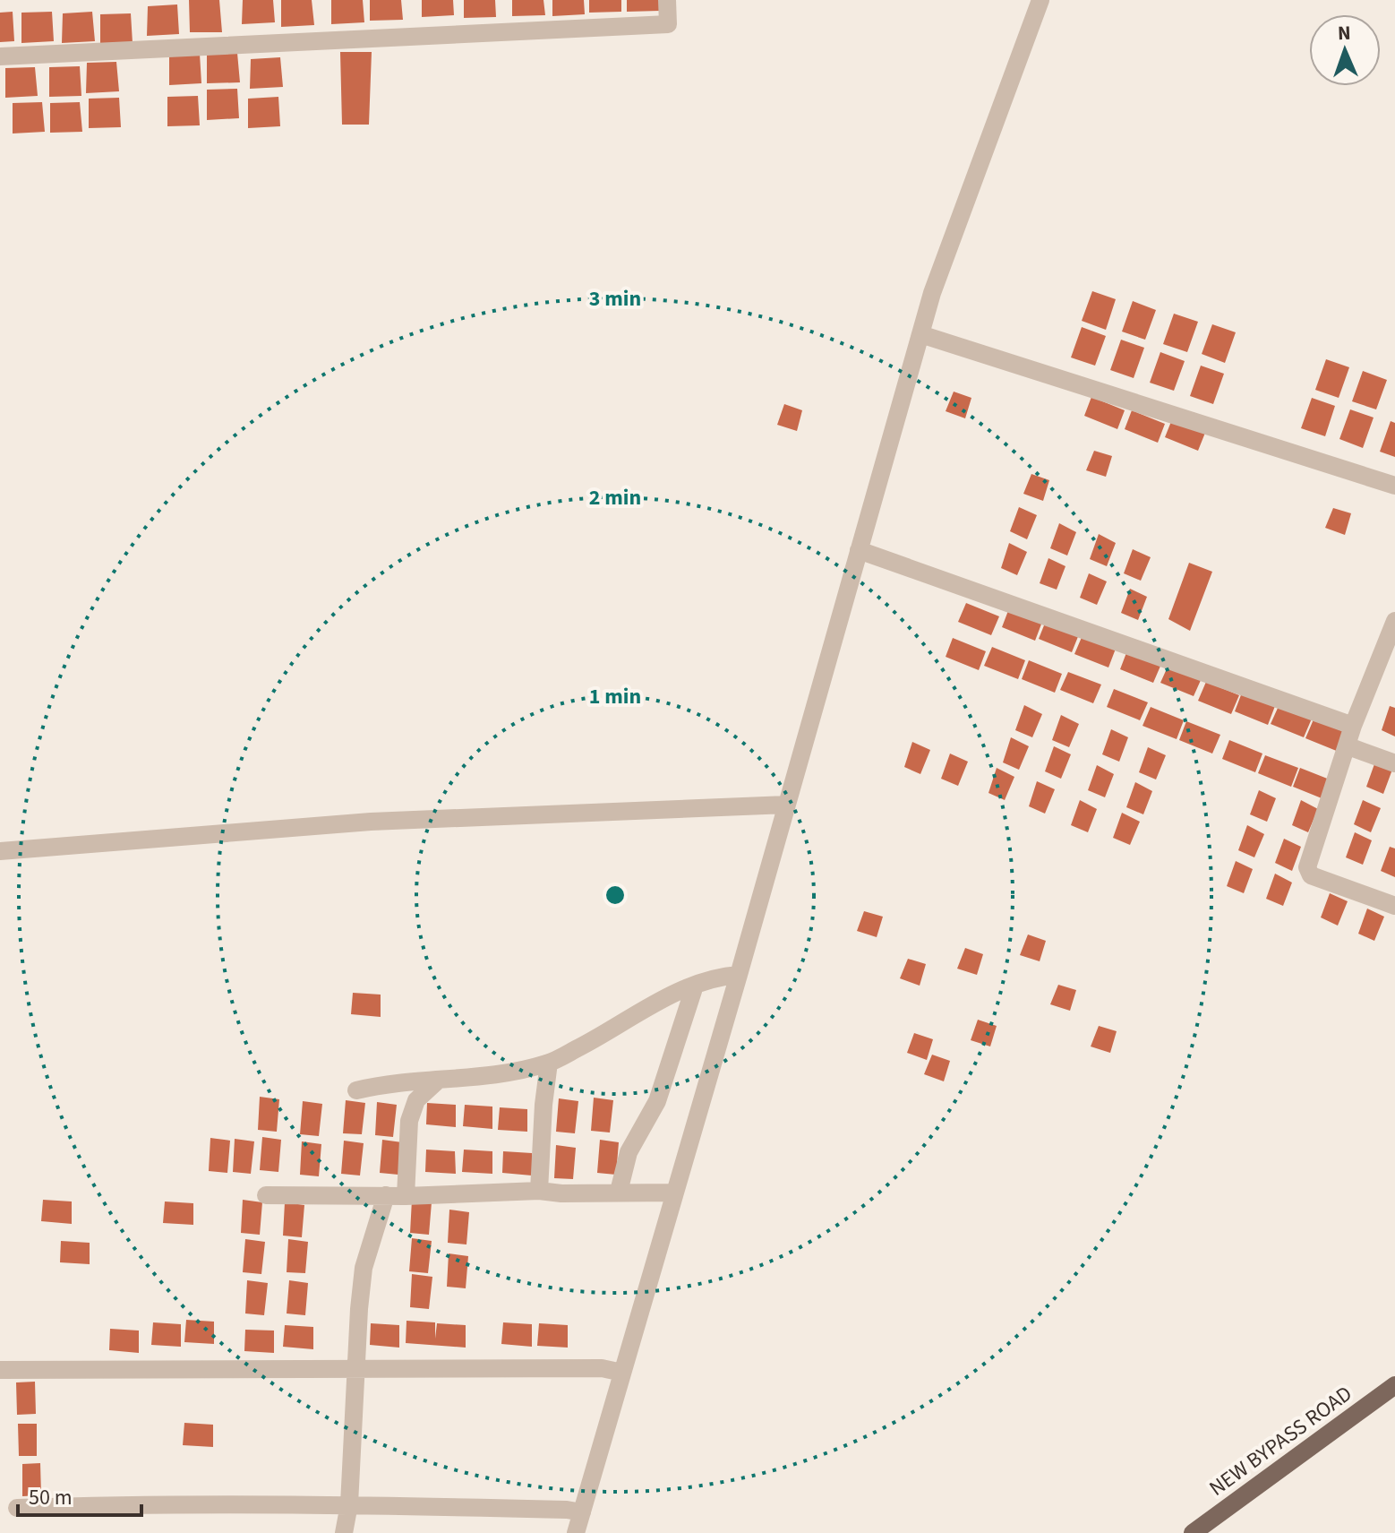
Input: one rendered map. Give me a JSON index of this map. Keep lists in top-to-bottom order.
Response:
{
  "streets": {
    "main road": ["NEW BYPASS ROAD"]
  },
  "scale_bar": "50 m",
  "north": "top",
  "rings": ["3 min", "2 min", "1 min"]
}
